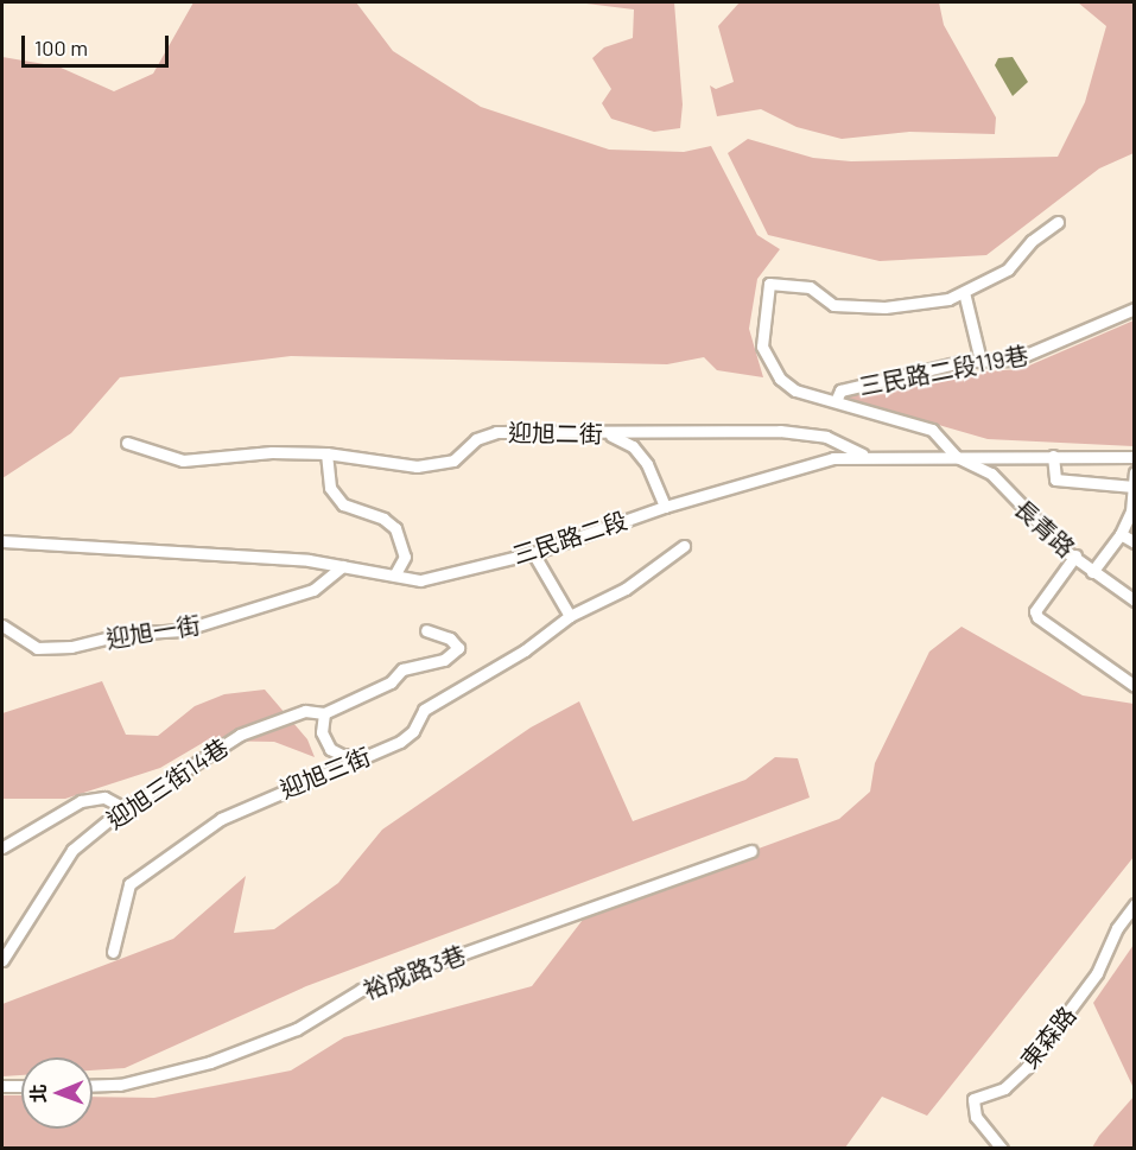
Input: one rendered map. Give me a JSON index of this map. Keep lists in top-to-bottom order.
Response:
{
  "streets": {
    "street": [
      "三民路二段119巷",
      "迎旭二街",
      "長青路",
      "三民路二段",
      "迎旭一街",
      "迎旭三街",
      "迎旭三街14巷",
      "裕成路3巷",
      "東森路"
    ]
  },
  "crossings": [
    ["迎旭二街", "三民路二段"],
    ["長青路", "三民路二段"],
    ["三民路二段", "迎旭一街"]
  ],
  "scale_bar": "100 m",
  "north": "left"
}
